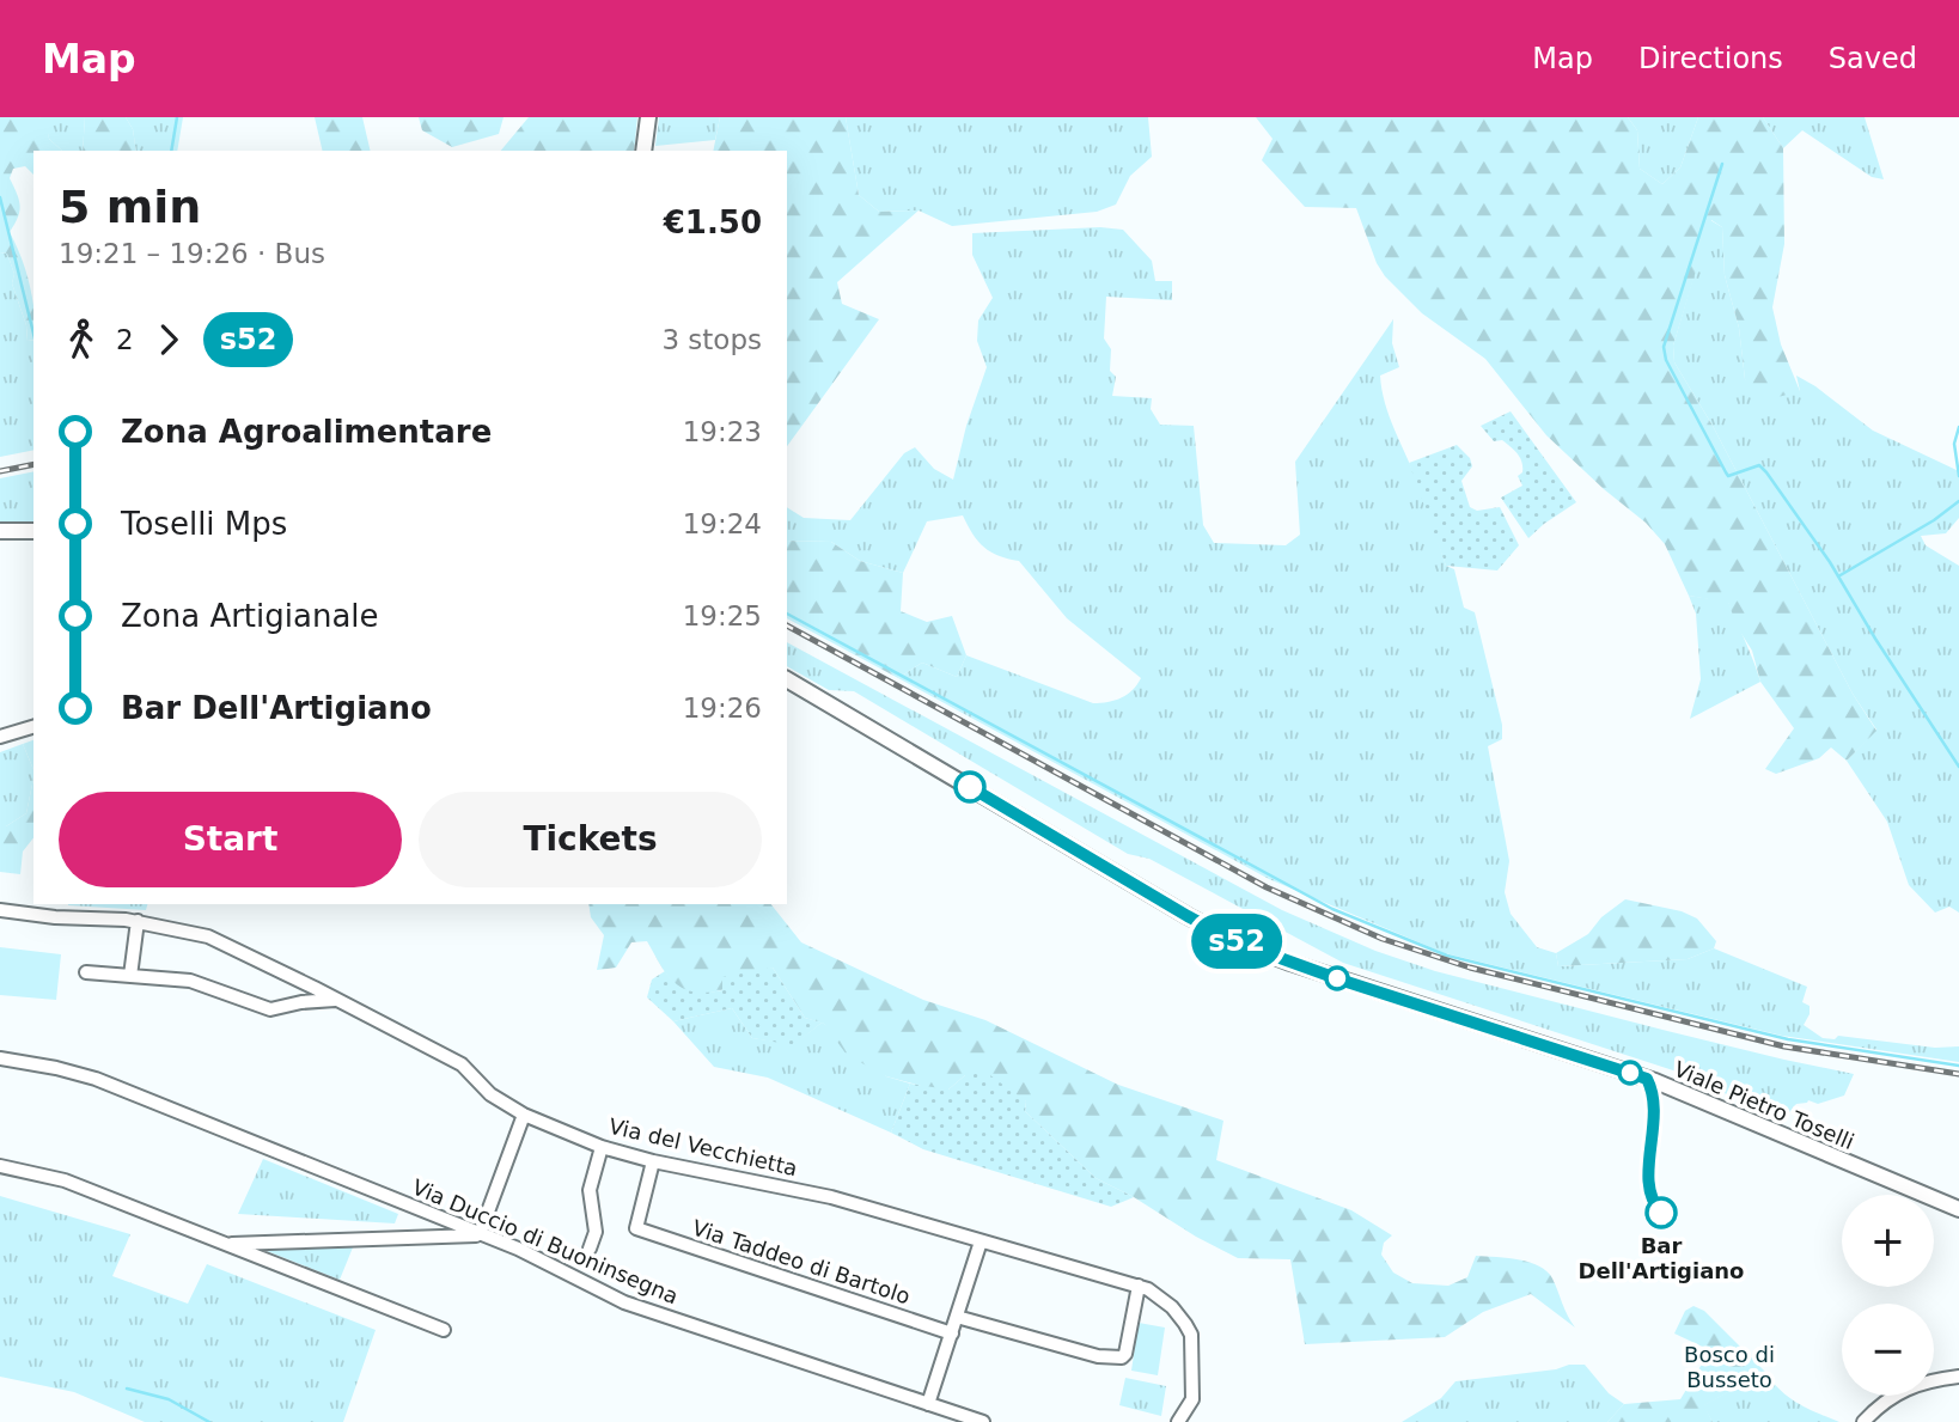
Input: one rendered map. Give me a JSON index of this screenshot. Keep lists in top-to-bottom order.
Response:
{
  "streets": {
    "main road": ["Viale Pietro Toselli"],
    "street": ["Via del Vecchietta", "Via Duccio di Buoninsegna", "Via Taddeo di Bartolo"]
  },
  "crossings": [
    ["Via del Vecchietta", "Via Taddeo di Bartolo"]
  ],
  "parks": ["Bosco di Busseto"],
  "places": ["Bar Dell'Artigiano"],
  "lines": ["bus line s52"],
  "page": {
    "header": "Map",
    "nav": ["Map", "Directions", "Saved"],
    "on_map": "s52",
    "heading": ["5 min", "19:21 – 19:26 · Bus", "€1.50"],
    "legs": ["2", "s52", "3 stops"],
    "list": [
      {
        "name": "Zona Agroalimentare",
        "value": "19:23"
      },
      {
        "name": "Toselli Mps",
        "value": "19:24"
      },
      {
        "name": "Zona Artigianale",
        "value": "19:25"
      },
      {
        "name": "Bar Dell'Artigiano",
        "value": "19:26"
      }
    ],
    "buttons": ["Start", "Tickets"],
    "map_buttons": ["+", "−"]
  }
}
